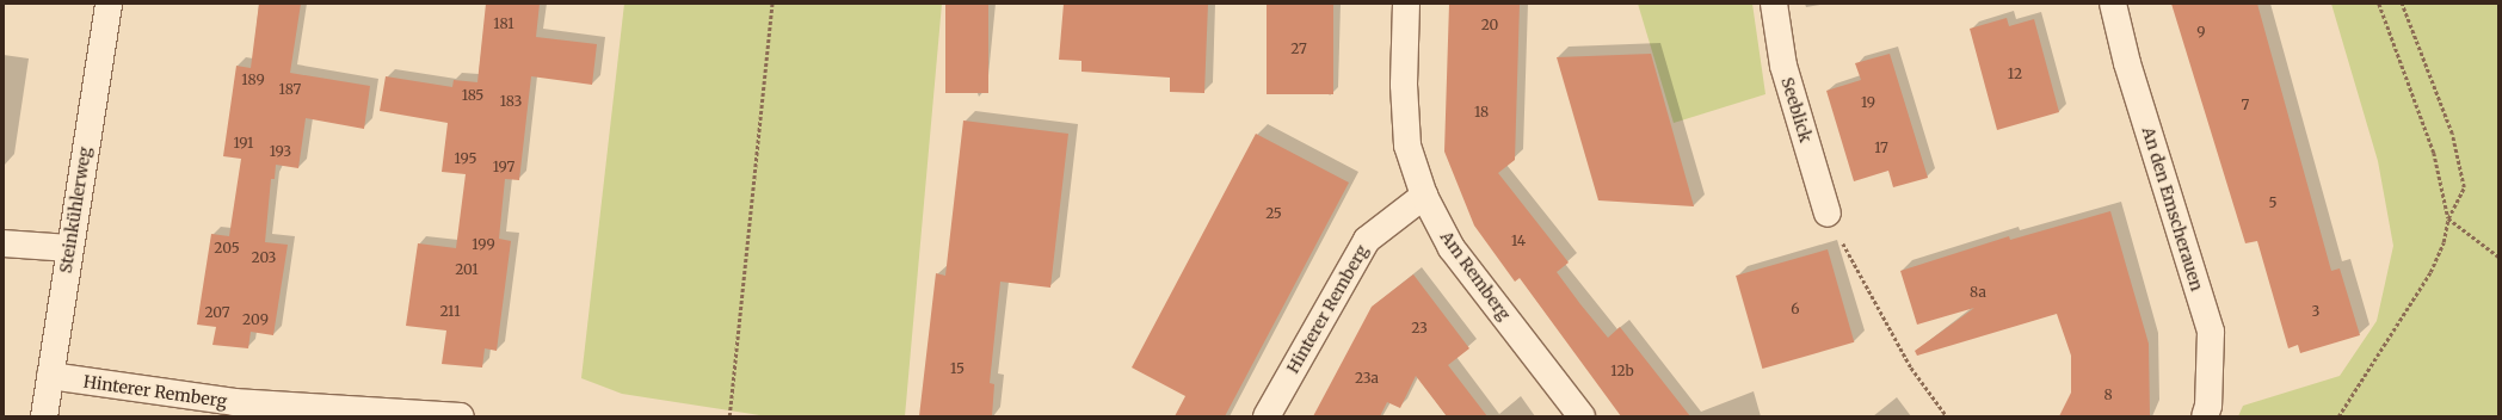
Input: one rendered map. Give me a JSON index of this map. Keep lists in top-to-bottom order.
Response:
{
  "streets": {
    "street": [
      "Seeblick",
      "An den Emscherauen",
      "Steinkühlerweg",
      "Am Remberg",
      "Hinterer Remberg"
    ]
  },
  "crossings": [
    ["Steinkühlerweg", "Hinterer Remberg"],
    ["Am Remberg", "Hinterer Remberg"]
  ],
  "house_numbers": [
    "181",
    "20",
    "9",
    "27",
    "12",
    "189",
    "187",
    "185",
    "183",
    "19",
    "7",
    "18",
    "191",
    "17",
    "193",
    "195",
    "197",
    "5",
    "25",
    "14",
    "199",
    "205",
    "203",
    "201",
    "8a",
    "6",
    "211",
    "3",
    "207",
    "209",
    "23",
    "15",
    "12b",
    "23a",
    "8"
  ]
}
